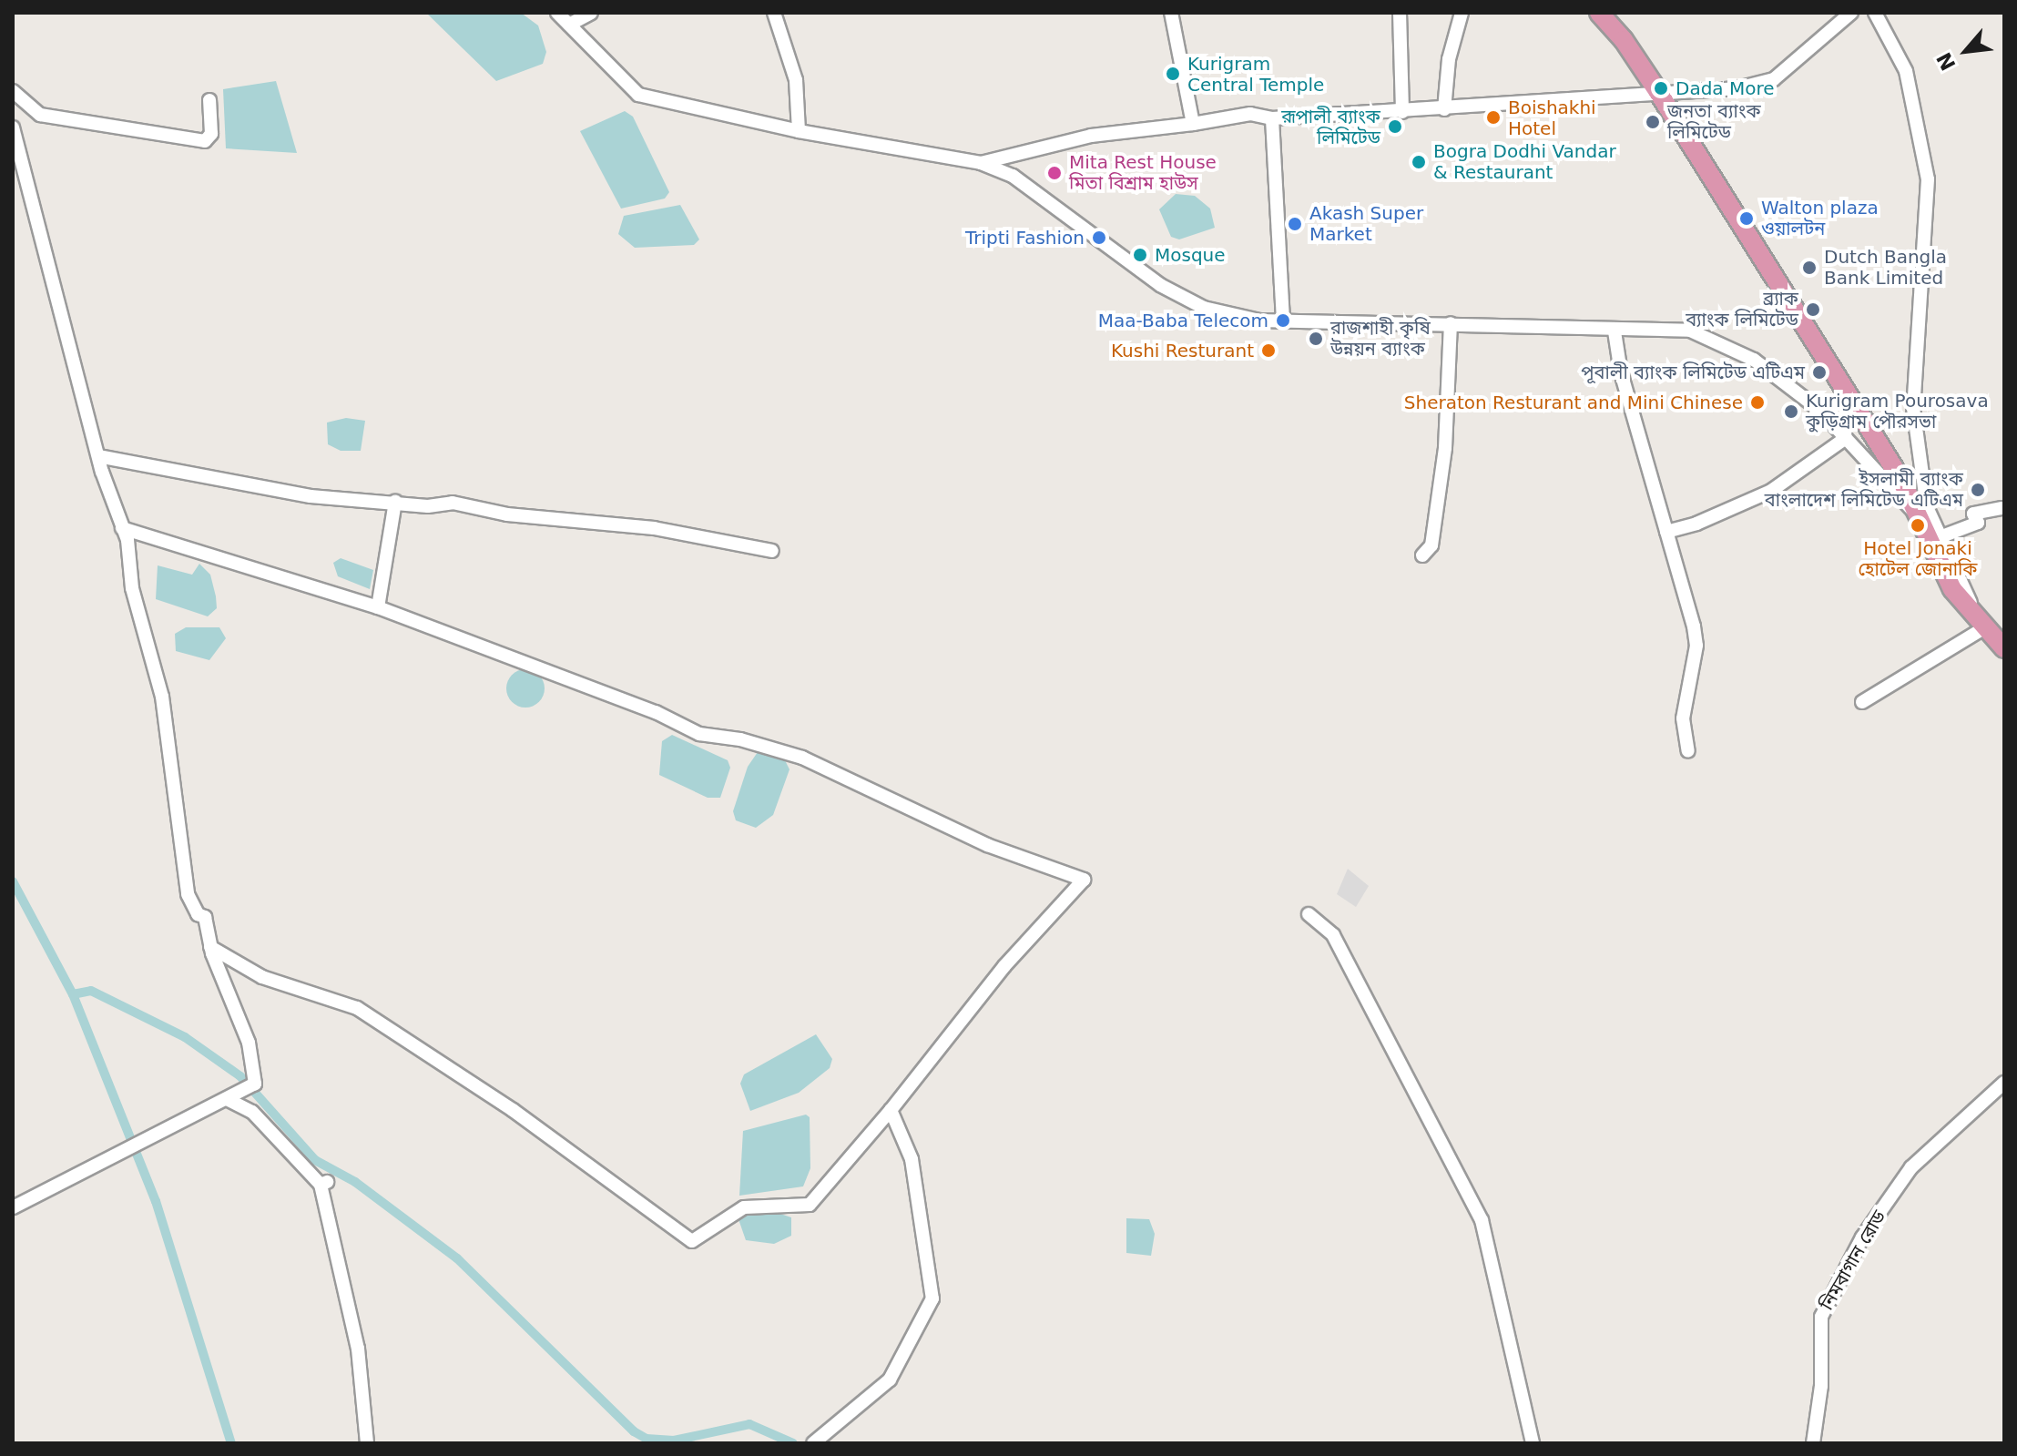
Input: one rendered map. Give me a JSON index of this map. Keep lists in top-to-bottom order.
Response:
{
  "streets": {
    "street": ["নিমবাগান রোড"]
  },
  "places": [
    "Kurigram Central Temple",
    "Dada More",
    "Boishakhi Hotel",
    "জনতা ব্যাংক লিমিটেড",
    "রূপালী ব্যাংক লিমিটেড",
    "Bogra Dodhi Vandar & Restaurant",
    "Mita Rest House মিতা বিশ্রাম হাউস",
    "Walton plaza ওয়ালটন",
    "Akash Super Market",
    "Tripti Fashion",
    "Mosque",
    "Dutch Bangla Bank Limited",
    "ব্র্যাক ব্যাংক লিমিটেড",
    "Maa-Baba Telecom",
    "রাজশাহী কৃষি উন্নয়ন ব্যাংক",
    "Kushi Resturant",
    "পূবালী ব্যাংক লিমিটেড এটিএম",
    "Sheraton Resturant and Mini Chinese",
    "Kurigram Pourosava কুড়িগ্রাম পৌরসভা",
    "ইসলামী ব্যাংক বাংলাদেশ লিমিটেড এটিএম",
    "Hotel Jonaki হোটেল জোনাকি"
  ],
  "north": "bottom left"
}
